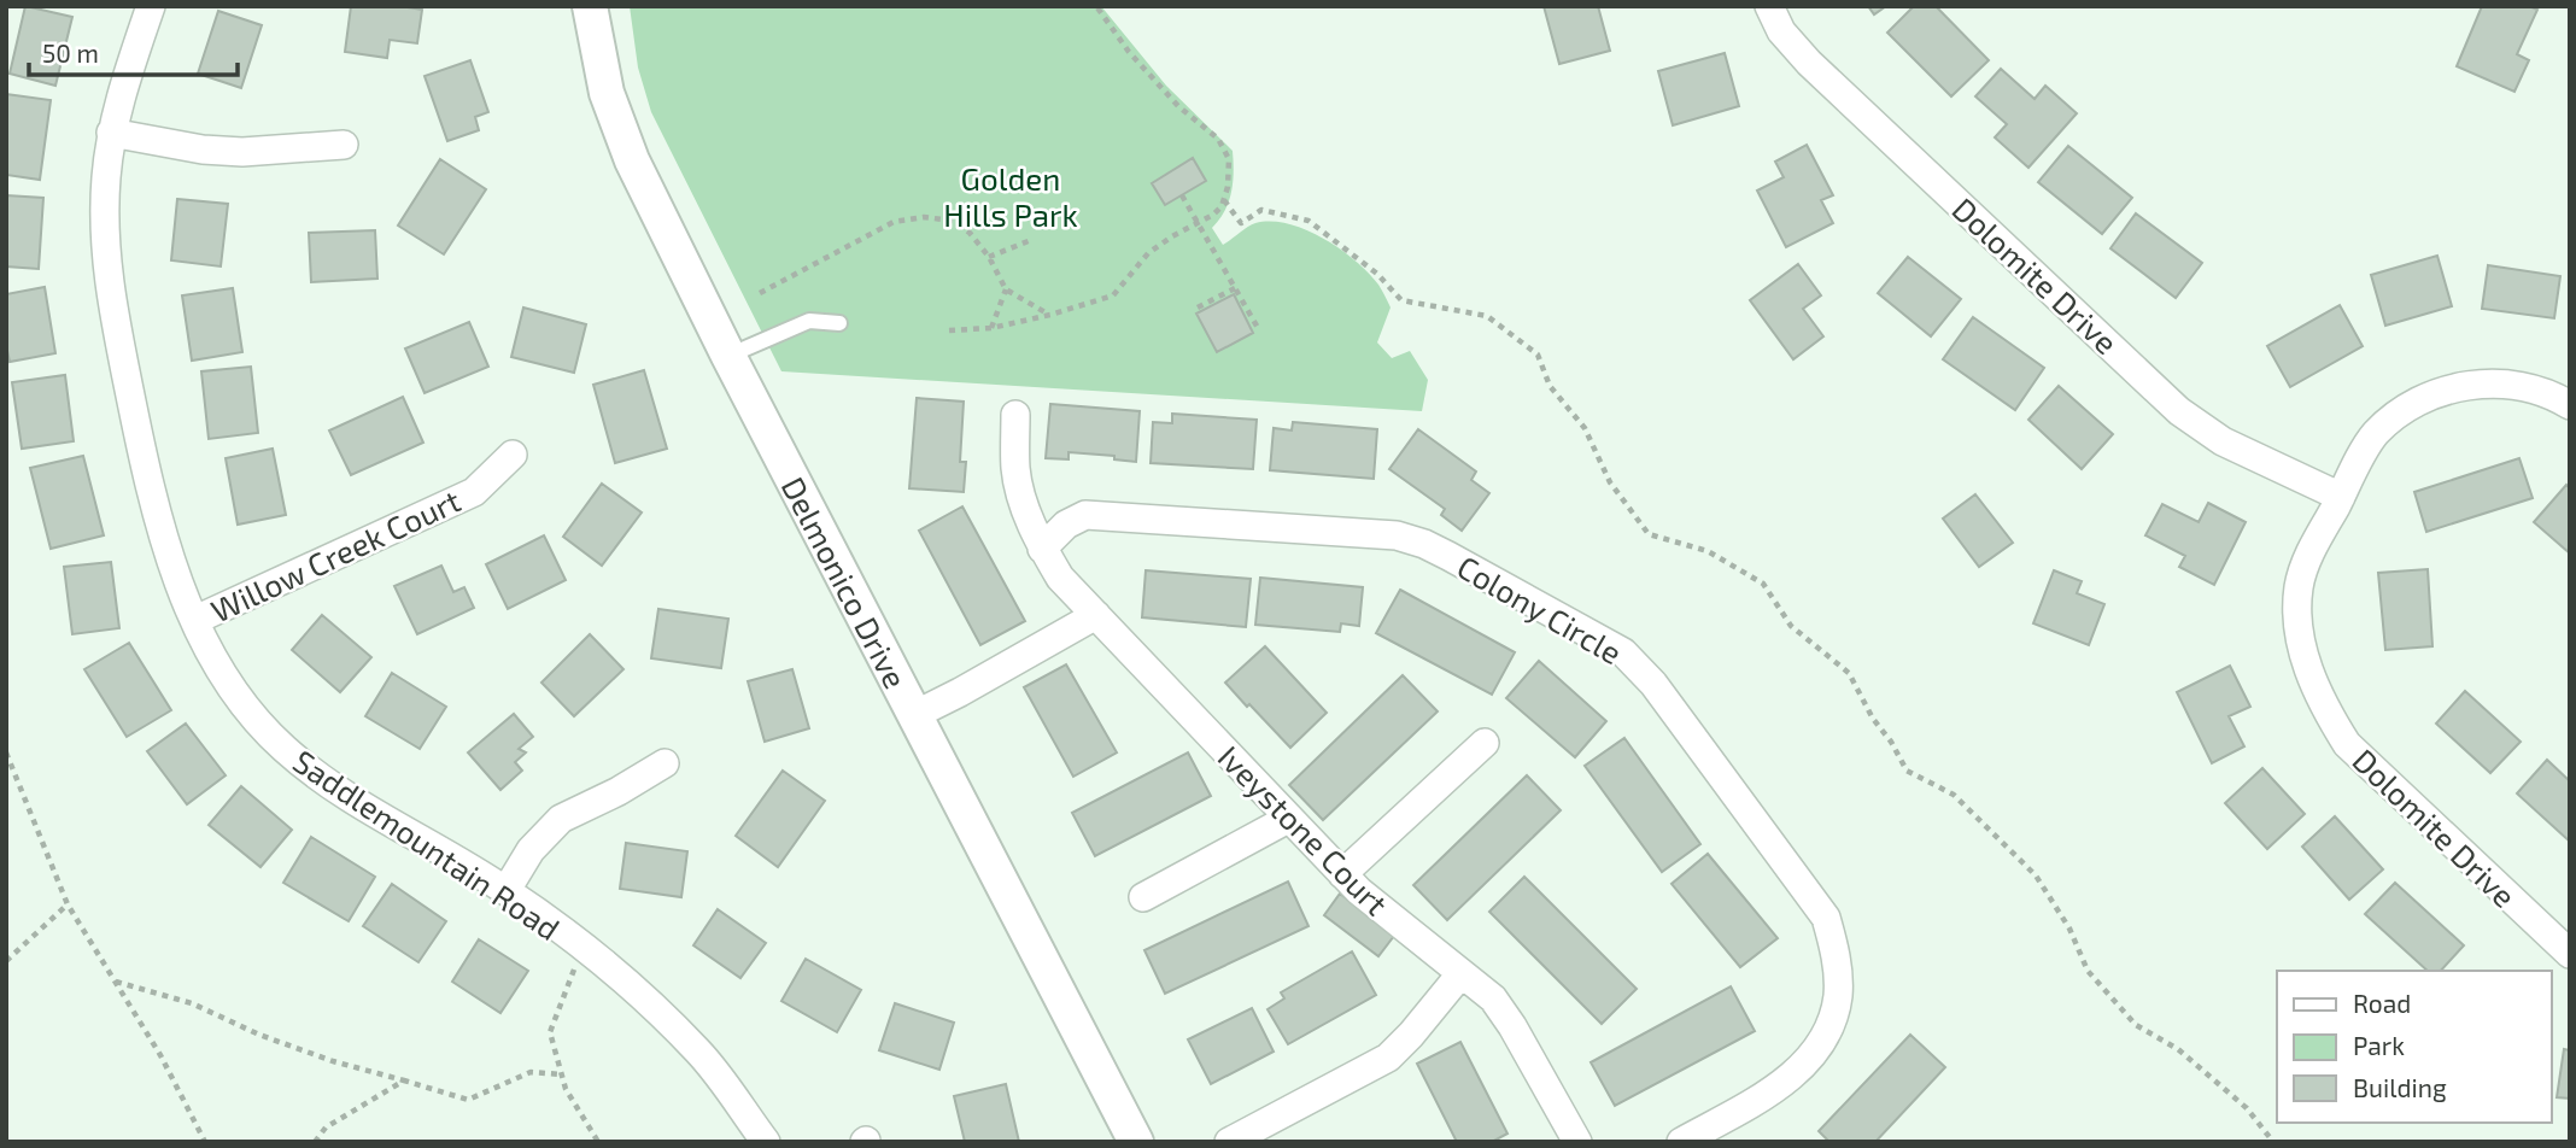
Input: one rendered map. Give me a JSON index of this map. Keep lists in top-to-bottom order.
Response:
{
  "streets": {
    "street": [
      "Dolomite Drive",
      "Willow Creek Court",
      "Delmonico Drive",
      "Colony Circle",
      "Iveystone Court",
      "Saddlemountain Road"
    ]
  },
  "crossings": [
    ["Willow Creek Court", "Saddlemountain Road"],
    ["Colony Circle", "Iveystone Court"]
  ],
  "parks": ["Golden Hills Park"],
  "legend": ["Road", "Park", "Building"],
  "scale_bar": "50 m"
}
